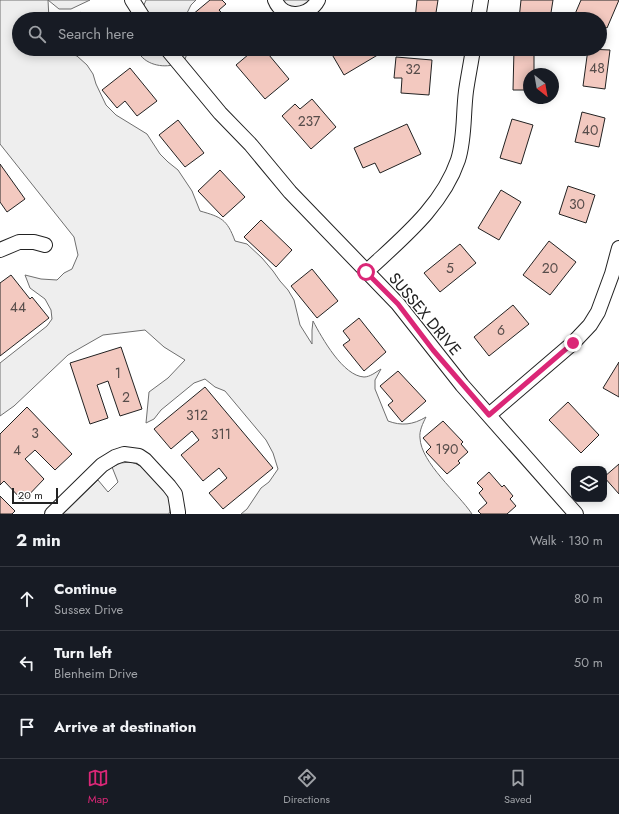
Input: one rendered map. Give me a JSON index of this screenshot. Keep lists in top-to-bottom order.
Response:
{
  "streets": {
    "street": ["SUSSEX DRIVE"]
  },
  "house_numbers": [
    "48",
    "32",
    "237",
    "40",
    "30",
    "5",
    "20",
    "44",
    "6",
    "1",
    "2",
    "312",
    "3",
    "311",
    "190",
    "4"
  ],
  "scale_bar": "20 m",
  "north": "bottom right",
  "page": {
    "search": "Search here",
    "scale": "20 m",
    "heading": ["2 min", "Walk · 130 m"],
    "list": [
      ["Continue", "Sussex Drive", "80 m"],
      ["Turn left", "Blenheim Drive", "50 m"],
      "Arrive at destination"
    ],
    "nav": ["Map", "Directions", "Saved"]
  }
}
